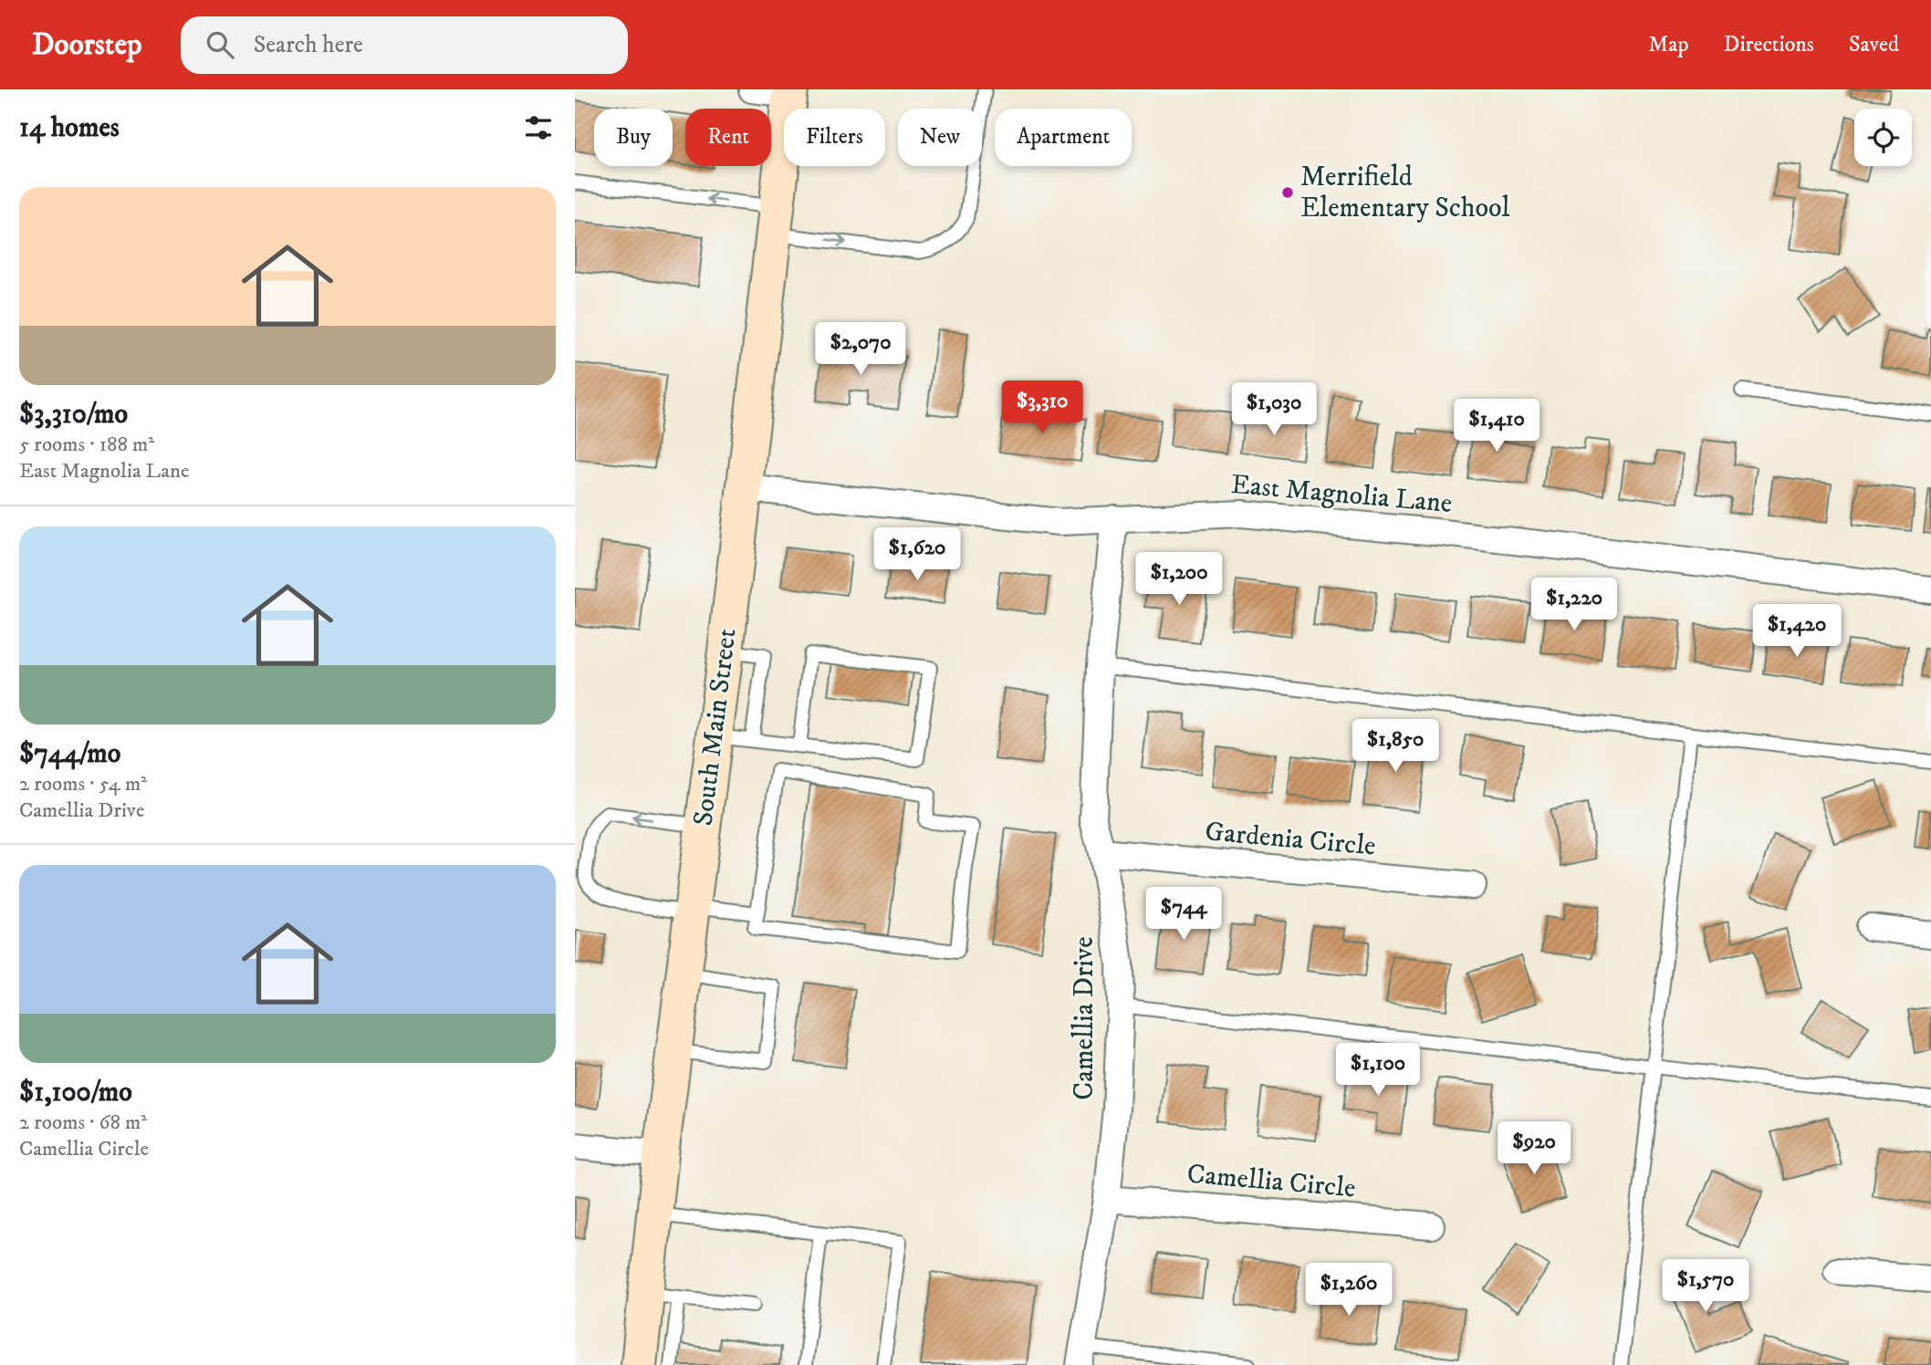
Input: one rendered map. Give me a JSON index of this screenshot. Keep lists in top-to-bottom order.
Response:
{
  "streets": {
    "main road": ["South Main Street"],
    "street": [
      "East Magnolia Lane",
      "Gardenia Circle",
      "Camellia Drive",
      "Camellia Circle"
    ]
  },
  "crossings": [
    ["East Magnolia Lane", "South Main Street"],
    ["East Magnolia Lane", "Camellia Drive"],
    ["Gardenia Circle", "Camellia Drive"],
    ["Camellia Drive", "Camellia Circle"]
  ],
  "places": ["Merrifield Elementary School"],
  "page": {
    "header": "Doorstep",
    "search": "Search here",
    "nav": ["Map", "Directions", "Saved"],
    "heading": "14 homes",
    "chip": [
      "Buy",
      "Rent",
      "Filters",
      "New",
      "Apartment"
    ],
    "list": [
      {
        "name": "$3,310/mo",
        "note": "5 rooms · 188 m² · East Magnolia Lane"
      },
      {
        "name": "$744/mo",
        "note": "2 rooms · 54 m² · Camellia Drive"
      },
      {
        "name": "$1,100/mo",
        "note": "2 rooms · 68 m² · Camellia Circle"
      }
    ],
    "price": [
      "$2,070",
      "$3,310",
      "$1,030",
      "$1,410",
      "$1,620",
      "$1,200",
      "$1,220",
      "$1,420",
      "$1,850",
      "$744",
      "$1,100",
      "$920",
      "$1,570",
      "$1,260"
    ]
  }
}
